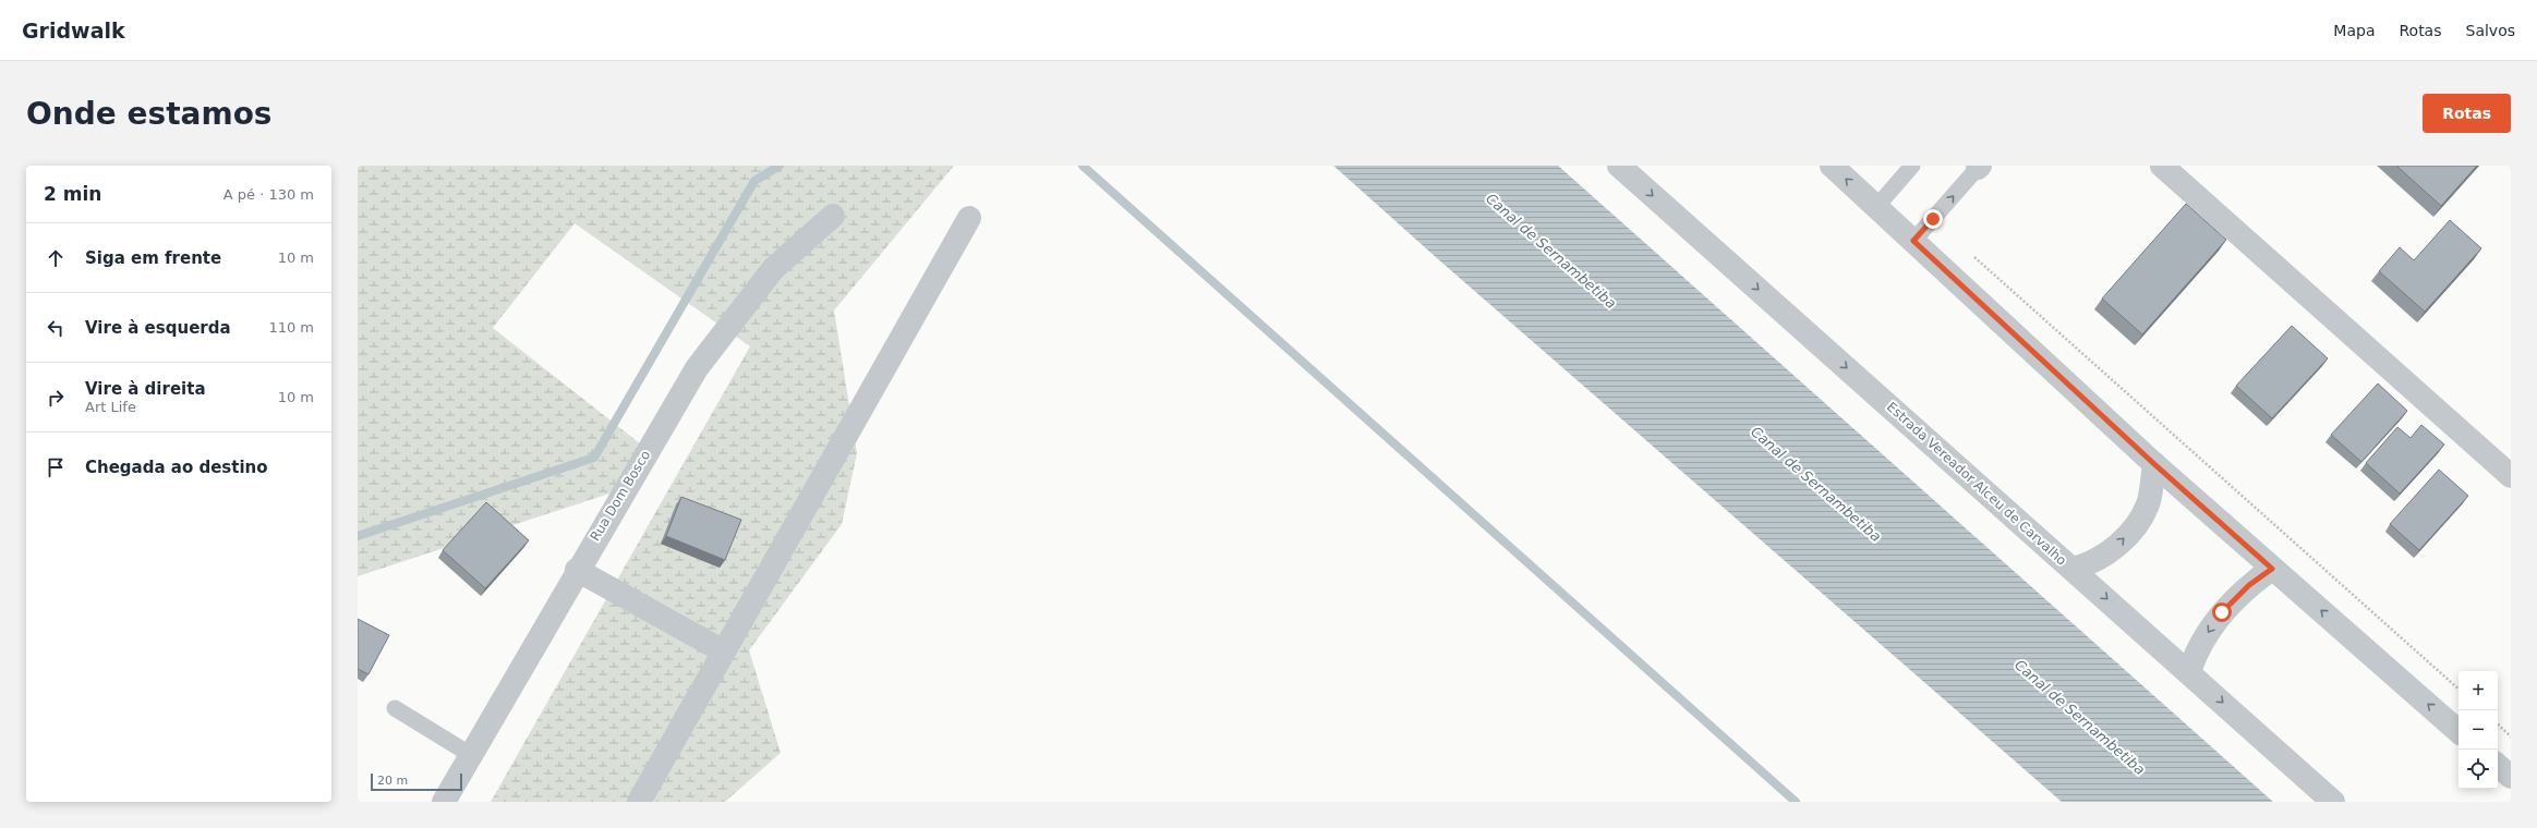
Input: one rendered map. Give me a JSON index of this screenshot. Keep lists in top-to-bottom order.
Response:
{
  "streets": {
    "street": ["Estrada Vereador Alceu de Carvalho", "Rua Dom Bosco"]
  },
  "water": ["Canal de Sernambetiba"],
  "scale_bar": "20 m",
  "page": {
    "header": "Gridwalk",
    "nav": ["Mapa", "Rotas", "Salvos"],
    "buttons": "Rotas",
    "title": "Onde estamos",
    "heading": ["2 min", "A pé · 130 m"],
    "list": [
      ["Siga em frente", "10 m"],
      ["Vire à esquerda", "110 m"],
      ["Vire à direita", "Art Life", "10 m"],
      "Chegada ao destino"
    ],
    "map_buttons": ["+", "−"],
    "scale": "20 m"
  }
}
